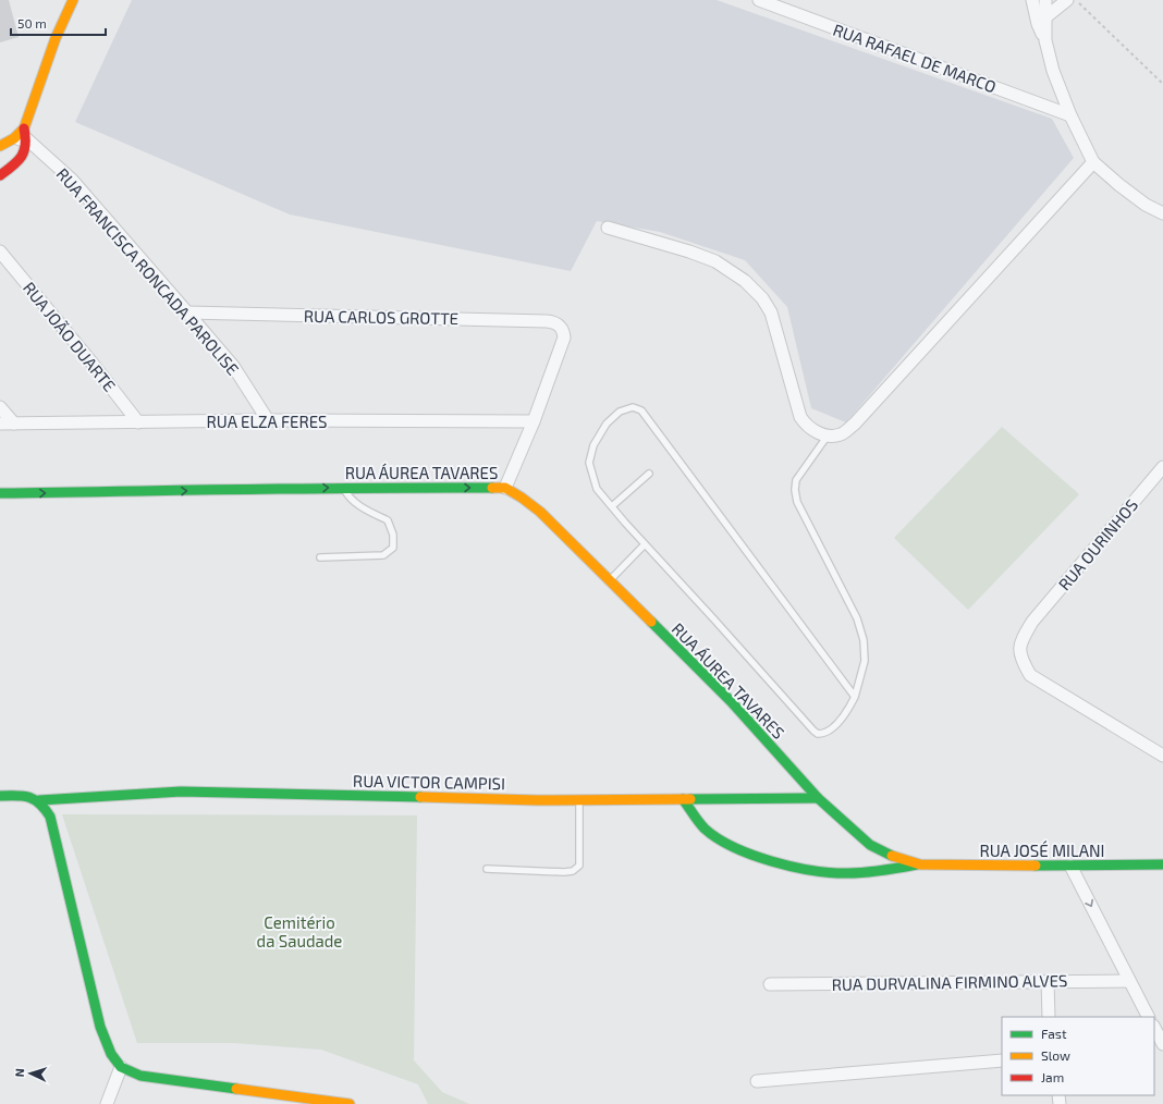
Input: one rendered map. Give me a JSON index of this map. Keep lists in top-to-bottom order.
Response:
{
  "streets": {
    "street": [
      "RUA RAFAEL DE MARCO",
      "RUA FRANCISCA RONCADA PAROLISE",
      "RUA CARLOS GROTTE",
      "RUA JOÃO DUARTE",
      "RUA ELZA FERES",
      "RUA ÁUREA TAVARES",
      "RUA OURINHOS",
      "RUA VICTOR CAMPISI",
      "RUA JOSÉ MILANI",
      "RUA DURVALINA FIRMINO ALVES"
    ]
  },
  "crossings": [
    ["RUA FRANCISCA RONCADA PAROLISE", "RUA CARLOS GROTTE"],
    ["RUA FRANCISCA RONCADA PAROLISE", "RUA ELZA FERES"],
    ["RUA CARLOS GROTTE", "RUA ELZA FERES"],
    ["RUA JOÃO DUARTE", "RUA ELZA FERES"],
    ["RUA ÁUREA TAVARES", "RUA VICTOR CAMPISI"],
    ["RUA ÁUREA TAVARES", "RUA JOSÉ MILANI"],
    ["RUA VICTOR CAMPISI", "RUA JOSÉ MILANI"]
  ],
  "one_way": ["RUA ÁUREA TAVARES"],
  "parks": ["Cemitério da Saudade"],
  "legend": ["Fast", "Slow", "Jam"],
  "scale_bar": "50 m",
  "north": "left"
}
